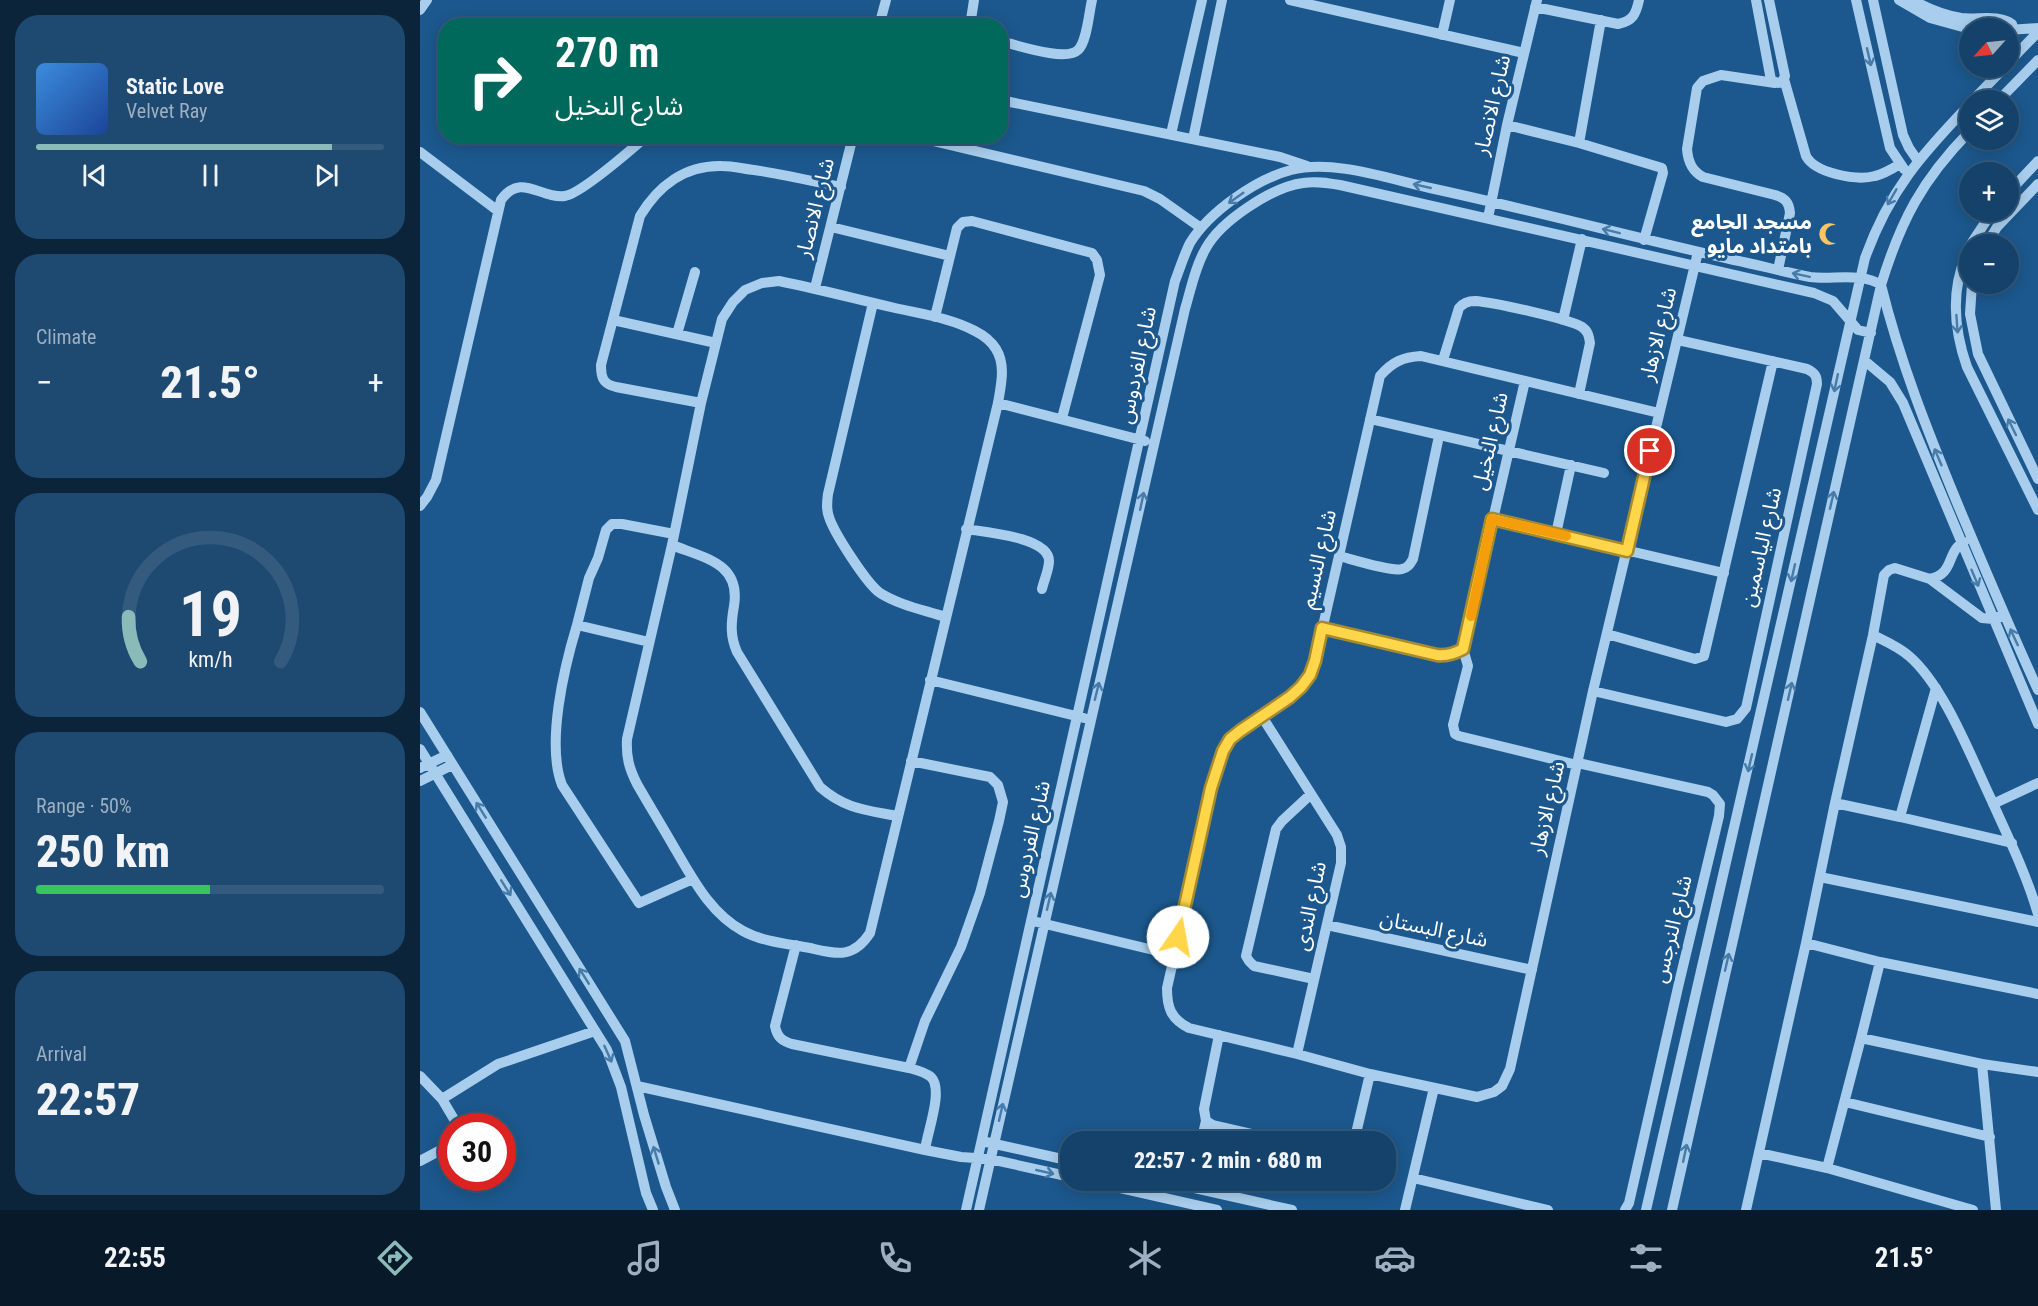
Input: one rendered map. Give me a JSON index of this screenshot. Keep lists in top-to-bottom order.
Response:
{
  "streets": {
    "street": [
      "شارع الانصار",
      "شارع الازهار",
      "شارع الفردوس",
      "شارع النخيل",
      "شارع الياسمين",
      "شارع النسيم",
      "شارع الندى",
      "شارع البستان",
      "شارع النرجس"
    ]
  },
  "crossings": [
    ["شارع الانصار", "شارع الفردوس"],
    ["شارع الازهار", "شارع الفردوس"],
    ["شارع الازهار", "شارع النخيل"],
    ["شارع الازهار", "شارع الياسمين"],
    ["شارع الازهار", "شارع النسيم"],
    ["شارع الازهار", "شارع الندى"],
    ["شارع الازهار", "شارع البستان"],
    ["شارع الازهار", "شارع النرجس"],
    ["شارع النخيل", "شارع النسيم"],
    ["شارع النخيل", "شارع النرجس"],
    ["شارع النسيم", "شارع الندى"],
    ["شارع الندى", "شارع البستان"]
  ],
  "places": {
    "mosque": ["مسجد الجامع بامتداد مايو"]
  },
  "north": "bottom left",
  "page": {
    "map_buttons": ["+", "−"],
    "turn": ["270 m", "شارع النخيل"],
    "song": ["Static Love", "Velvet Ray"],
    "tile": [
      "Climate",
      ["Range · 50%", "250 km"],
      ["Arrival", "22:57"]
    ],
    "heat": ["−", "21.5°", "+"],
    "limit": "30",
    "trip": "22:57 · 2 min · 680 m",
    "tabs": ["22:55", "21.5°"],
    "gauge": ["19", "km/h"]
  }
}
